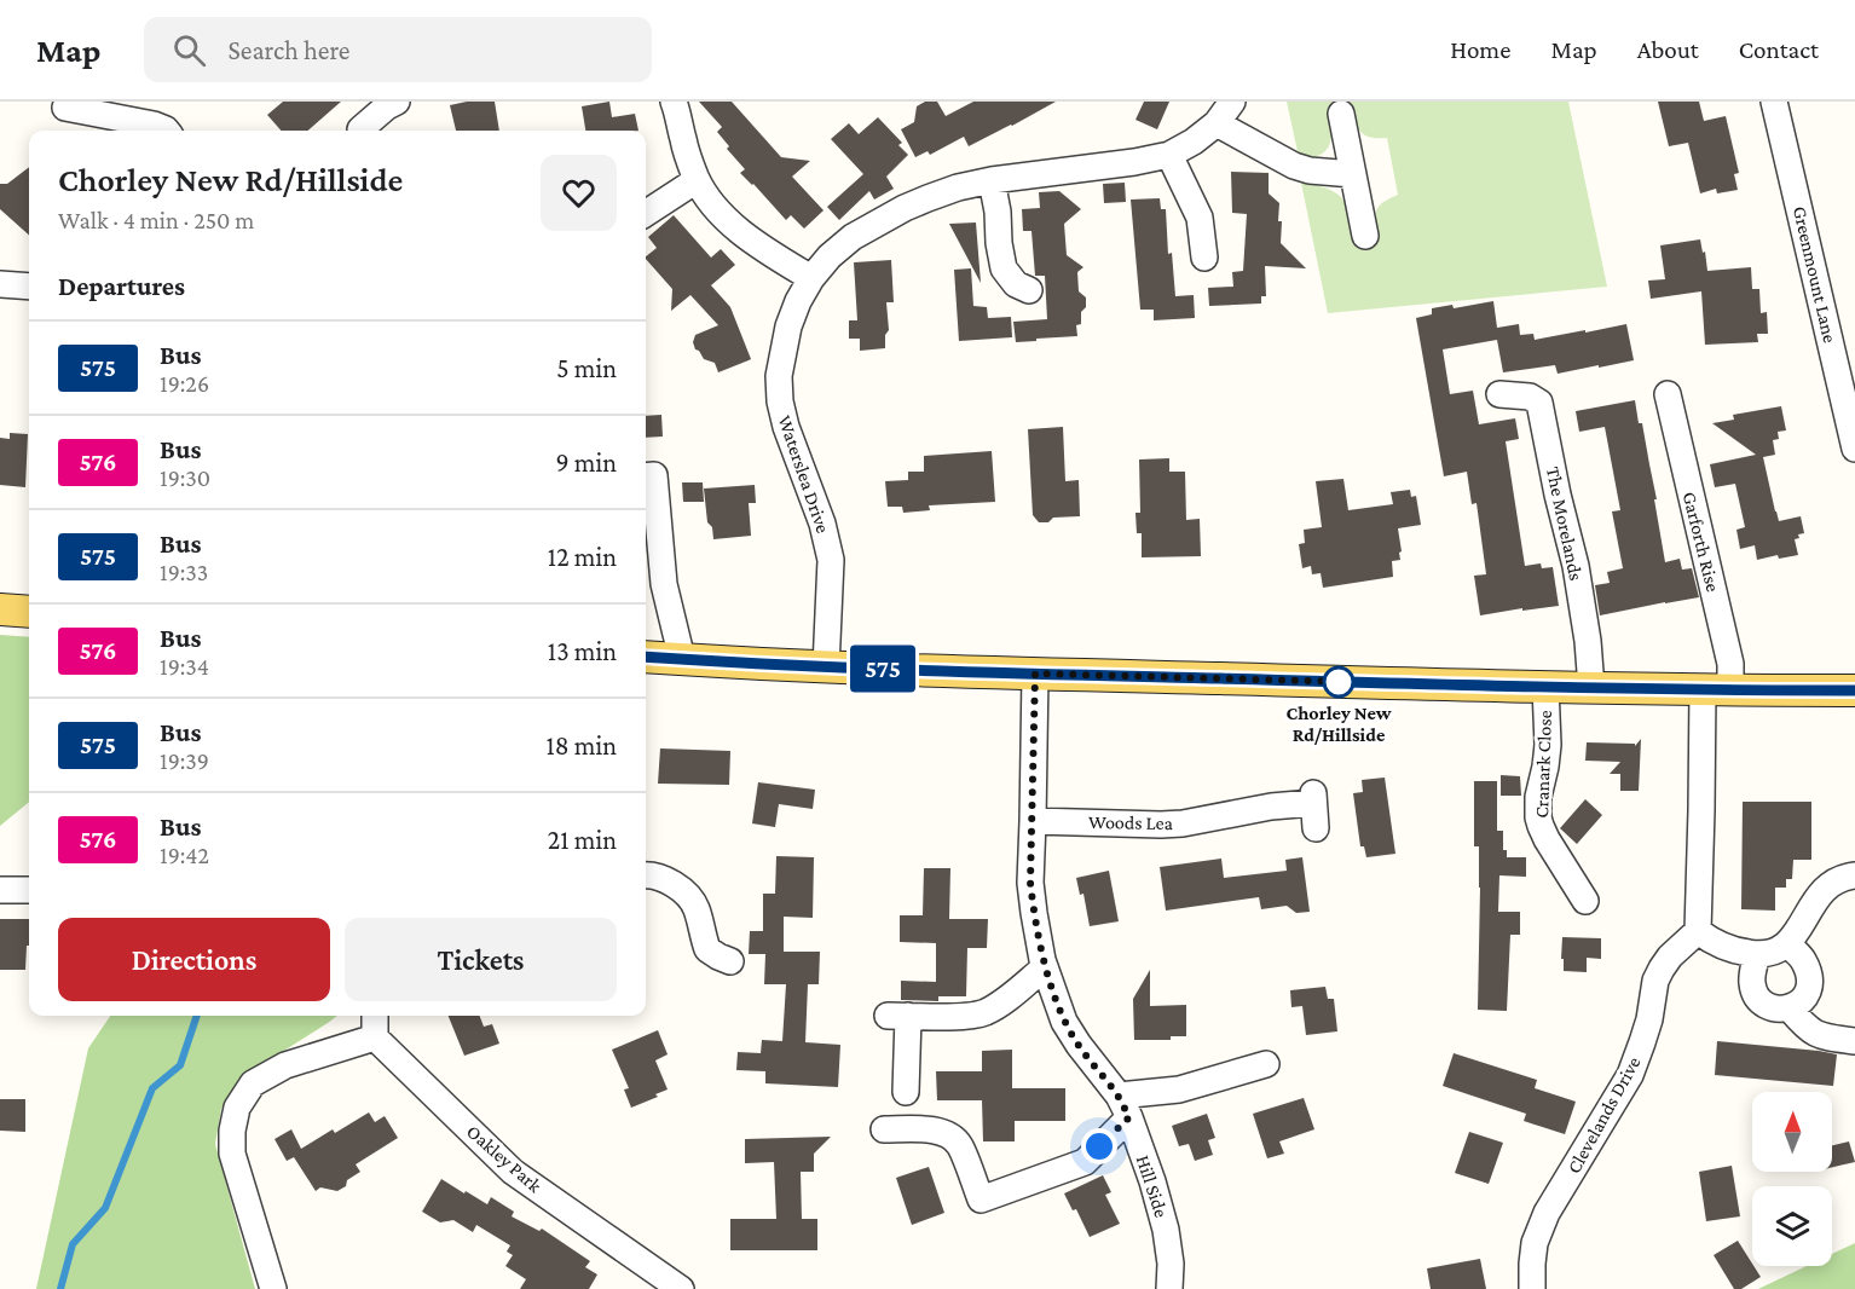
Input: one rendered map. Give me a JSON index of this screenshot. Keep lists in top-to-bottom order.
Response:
{
  "streets": {
    "street": [
      "Greenmount Lane",
      "Waterslea Drive",
      "The Morelands",
      "Garforth Rise",
      "Cranark Close",
      "Woods Lea",
      "Clevelands Drive",
      "Oakley Park",
      "Hill Side"
    ]
  },
  "crossings": [
    ["Woods Lea", "Hill Side"]
  ],
  "places": ["Chorley New Rd/Hillside"],
  "lines": ["bus line 575"],
  "north": "top",
  "page": {
    "header": "Map",
    "search": "Search here",
    "nav": [
      "Home",
      "Map",
      "About",
      "Contact"
    ],
    "on_map": "575",
    "heading": [
      ["Chorley New Rd/Hillside", "Walk · 4 min · 250 m"],
      "Departures"
    ],
    "list": [
      {
        "mark": "575",
        "name": "Bus",
        "note": "19:26",
        "value": "5 min"
      },
      {
        "mark": "576",
        "name": "Bus",
        "note": "19:30",
        "value": "9 min"
      },
      {
        "mark": "575",
        "name": "Bus",
        "note": "19:33",
        "value": "12 min"
      },
      {
        "mark": "576",
        "name": "Bus",
        "note": "19:34",
        "value": "13 min"
      },
      {
        "mark": "575",
        "name": "Bus",
        "note": "19:39",
        "value": "18 min"
      },
      {
        "mark": "576",
        "name": "Bus",
        "note": "19:42",
        "value": "21 min"
      }
    ],
    "buttons": ["Directions", "Tickets"]
  }
}
